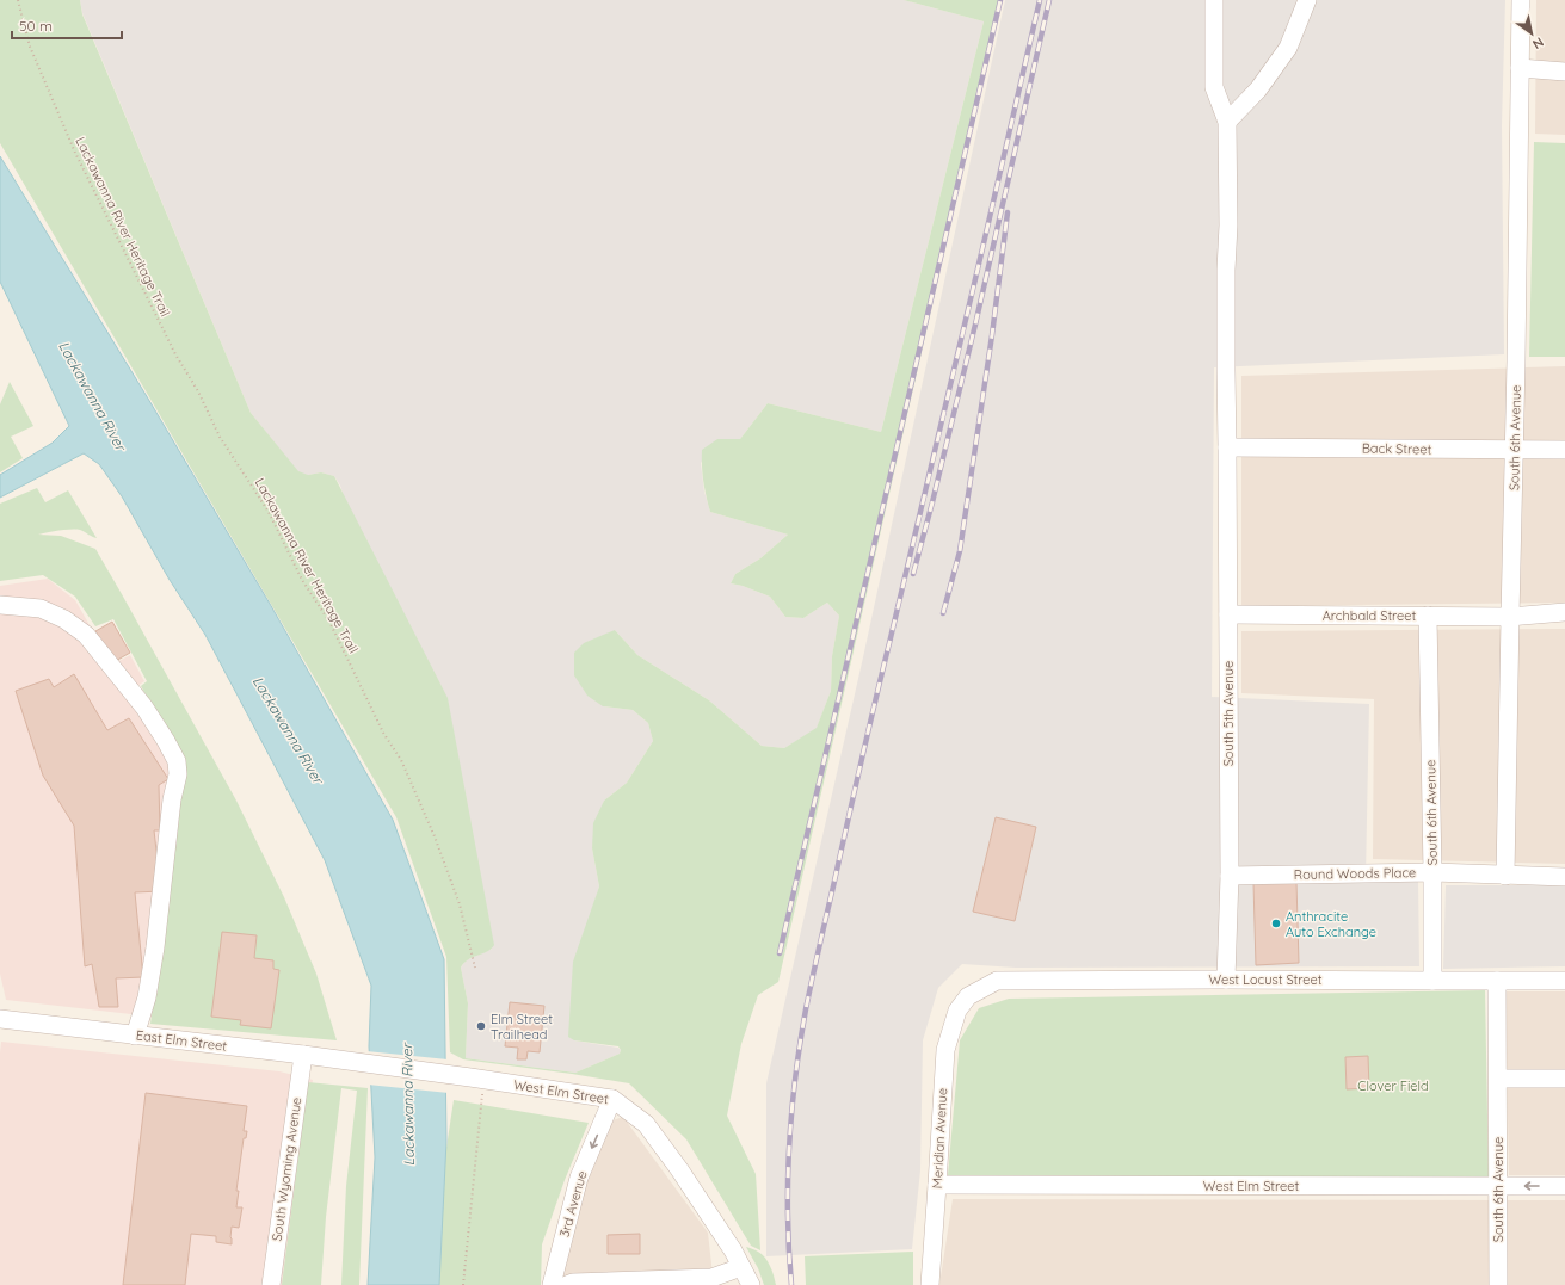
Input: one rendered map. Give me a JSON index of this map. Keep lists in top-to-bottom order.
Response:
{
  "streets": {
    "street": [
      "South 6th Avenue",
      "Back Street",
      "Archbald Street",
      "South 5th Avenue",
      "Round Woods Place",
      "West Locust Street",
      "East Elm Street",
      "West Elm Street",
      "Meridian Avenue",
      "South Wyoming Avenue",
      "3rd Avenue"
    ],
    "path": ["Lackawanna River Heritage Trail"]
  },
  "crossings": [
    ["South 6th Avenue", "Back Street"],
    ["South 6th Avenue", "Archbald Street"],
    ["South 6th Avenue", "Round Woods Place"],
    ["South 6th Avenue", "West Locust Street"],
    ["South 6th Avenue", "West Elm Street"],
    ["Back Street", "South 5th Avenue"],
    ["Archbald Street", "South 5th Avenue"],
    ["South 5th Avenue", "Round Woods Place"],
    ["South 5th Avenue", "West Locust Street"],
    ["West Locust Street", "Meridian Avenue"],
    ["East Elm Street", "West Elm Street"],
    ["East Elm Street", "South Wyoming Avenue"],
    ["West Elm Street", "Meridian Avenue"],
    ["West Elm Street", "3rd Avenue"]
  ],
  "one_way": ["3rd Avenue"],
  "water": ["Lackawanna River"],
  "parks": ["Clover Field"],
  "places": ["Anthracite Auto Exchange", "Elm Street Trailhead"],
  "scale_bar": "50 m",
  "north": "bottom right"
}
